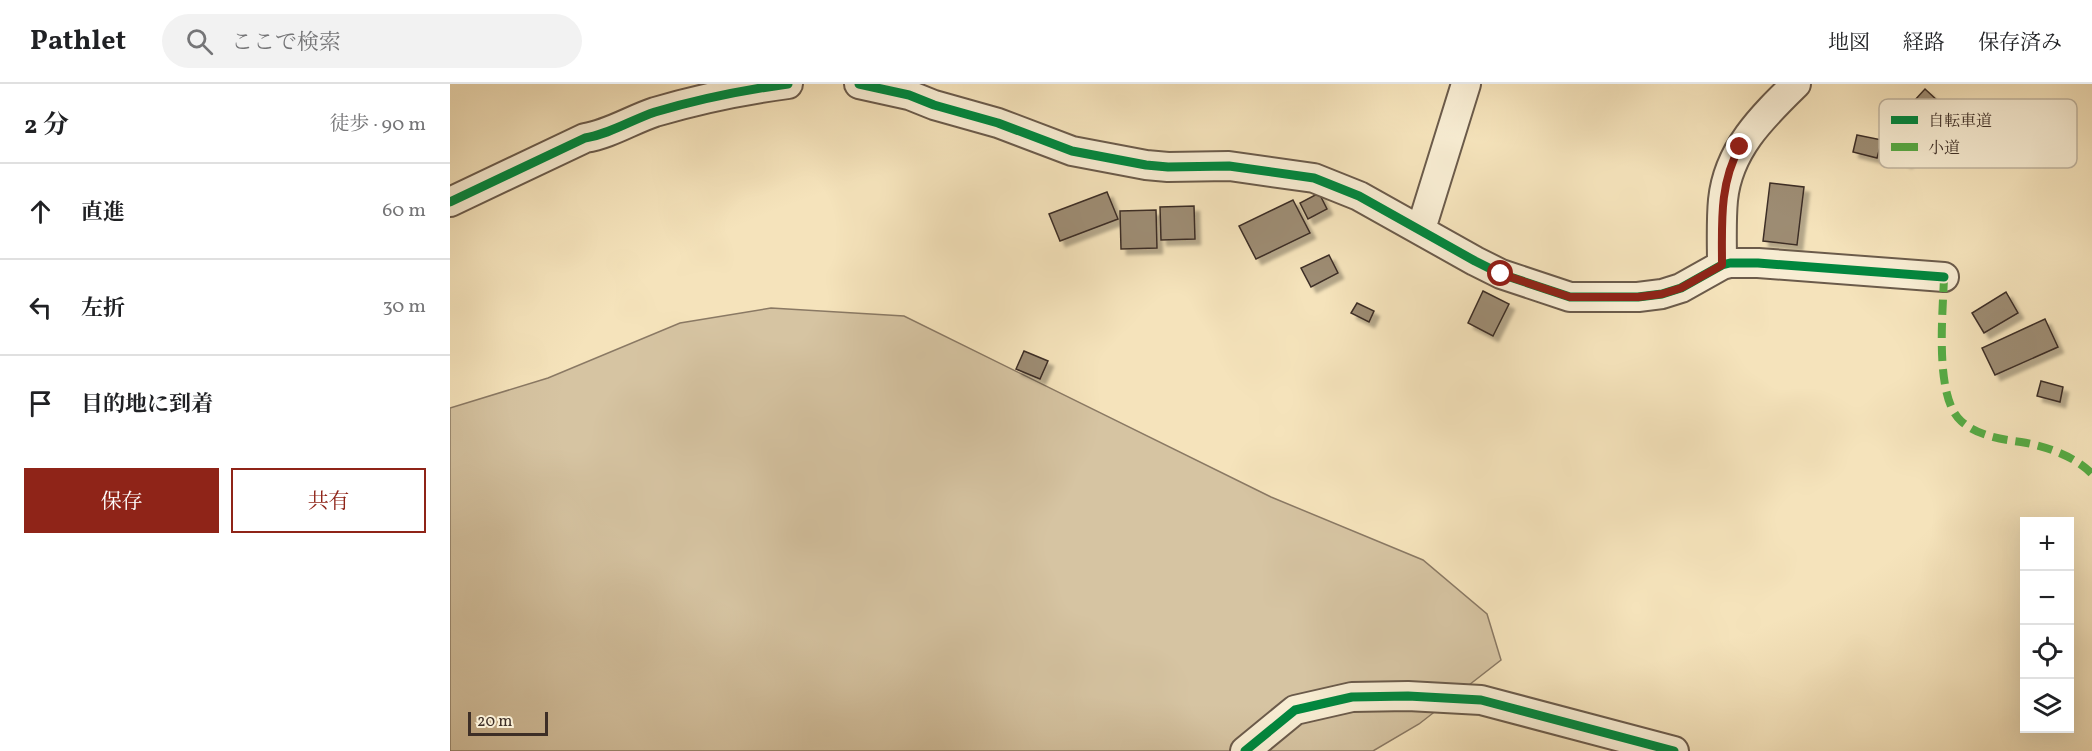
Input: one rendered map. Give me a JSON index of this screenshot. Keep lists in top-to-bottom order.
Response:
{
  "legend": ["自転車道", "小道"],
  "scale_bar": "20 m",
  "page": {
    "header": "Pathlet",
    "search": "ここで検索",
    "nav": ["地図", "経路", "保存済み"],
    "heading": ["2 分", "徒歩 · 90 m"],
    "list": [
      ["直進", "60 m"],
      ["左折", "30 m"],
      "目的地に到着"
    ],
    "buttons": ["保存", "共有"],
    "map_buttons": ["+", "−"],
    "scale": "20 m"
  }
}
